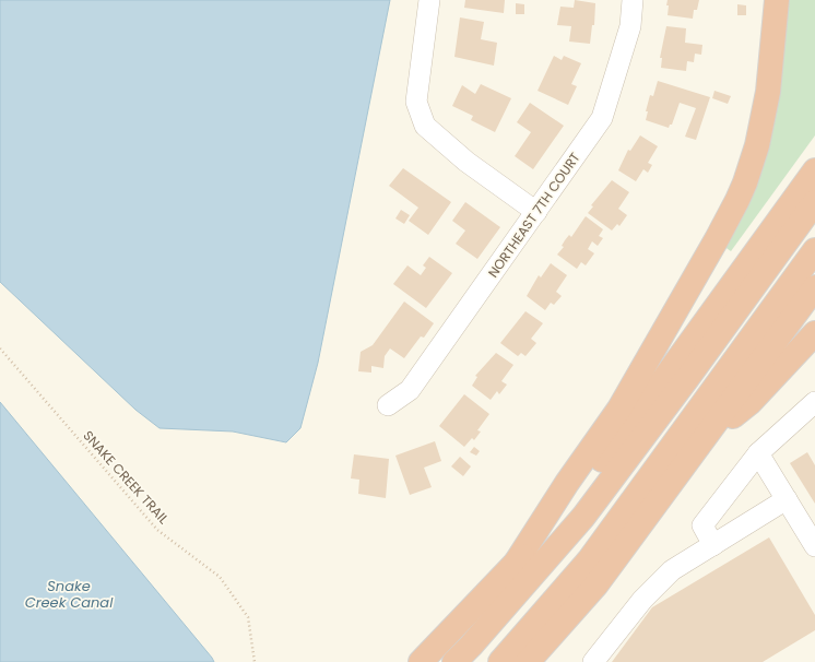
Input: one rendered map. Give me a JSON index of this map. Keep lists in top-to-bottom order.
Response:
{
  "streets": {
    "street": ["NORTHEAST 7TH COURT"],
    "path": ["SNAKE CREEK TRAIL"]
  },
  "water": ["Snake Creek Canal"]
}
